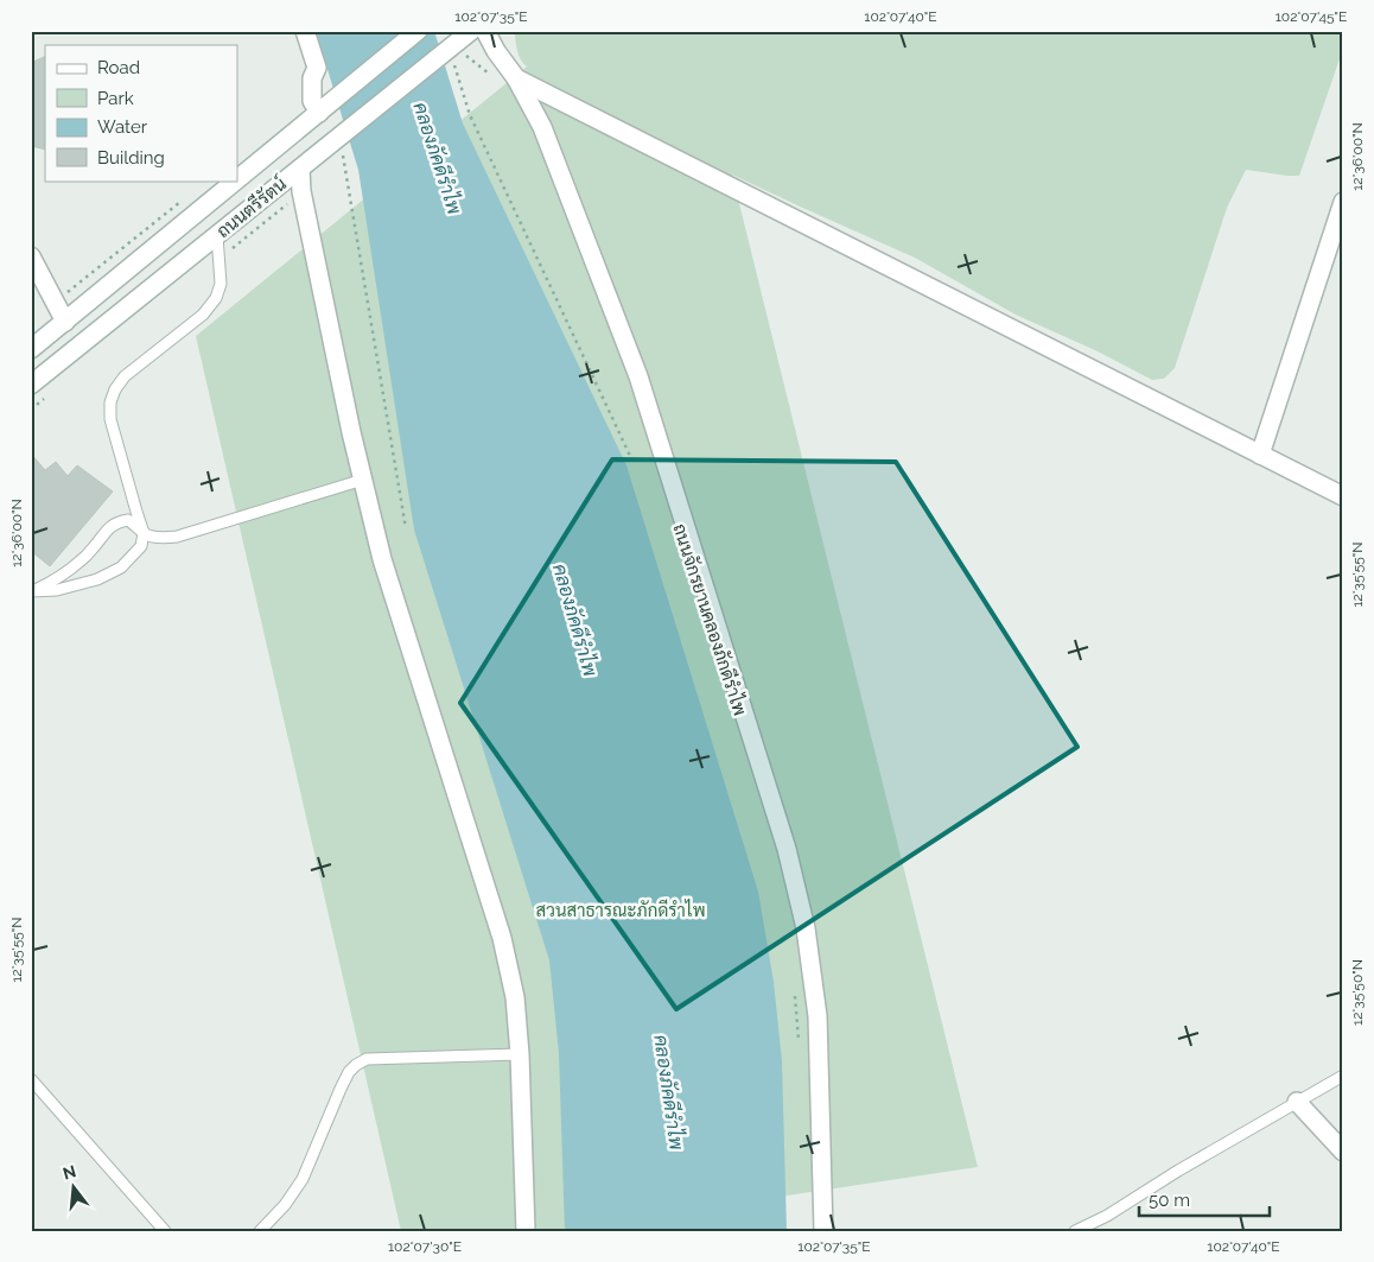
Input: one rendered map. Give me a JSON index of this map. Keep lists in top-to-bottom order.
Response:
{
  "streets": {
    "street": ["ถนนตรีรัตน์"]
  },
  "water": ["คลองภัคดีรำไพ"],
  "parks": ["สวนสาธารณะภักดีรำไพ"],
  "legend": [
    "Road",
    "Park",
    "Water",
    "Building"
  ],
  "scale_bar": "50 m",
  "north": "top",
  "coordinates": [
    "102°07'35\"E",
    "102°07'40\"E",
    "102°07'45\"E",
    "12°36'00\"N",
    "12°35'55\"N",
    "12°35'50\"N",
    "102°07'30\"E"
  ]
}
